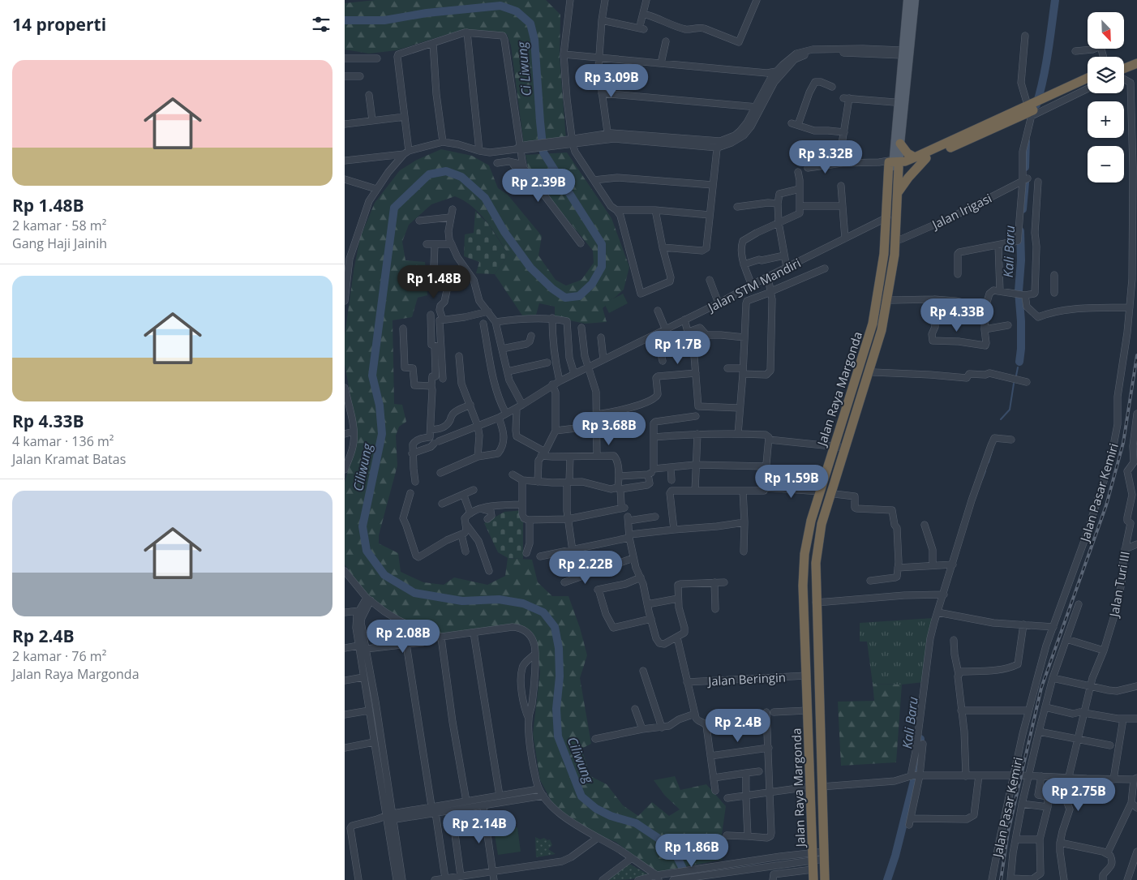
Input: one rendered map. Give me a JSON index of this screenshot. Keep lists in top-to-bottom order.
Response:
{
  "streets": {
    "highway": ["Jalan Raya Margonda"],
    "street": [
      "Jalan Irigasi",
      "Jalan STM Mandiri",
      "Jalan Pasar Kemiri",
      "Jalan Turi III",
      "Jalan Beringin"
    ]
  },
  "crossings": [
    ["Jalan Irigasi", "Jalan Raya Margonda"],
    ["Jalan STM Mandiri", "Jalan Raya Margonda"],
    ["Jalan Raya Margonda", "Jalan Beringin"]
  ],
  "water": ["Ci Liwung", "Kali Baru", "Ciliwung"],
  "north": "bottom right",
  "page": {
    "heading": "14 properti",
    "map_buttons": ["+", "−"],
    "list": [
      {
        "name": "Rp 1.48B",
        "note": "2 kamar · 58 m² · Gang Haji Jainih"
      },
      {
        "name": "Rp 4.33B",
        "note": "4 kamar · 136 m² · Jalan Kramat Batas"
      },
      {
        "name": "Rp 2.4B",
        "note": "2 kamar · 76 m² · Jalan Raya Margonda"
      }
    ],
    "price": [
      "Rp 3.09B",
      "Rp 3.32B",
      "Rp 2.39B",
      "Rp 1.48B",
      "Rp 4.33B",
      "Rp 1.7B",
      "Rp 3.68B",
      "Rp 1.59B",
      "Rp 2.22B",
      "Rp 2.08B",
      "Rp 2.4B",
      "Rp 2.75B",
      "Rp 2.14B",
      "Rp 1.86B"
    ]
  }
}
